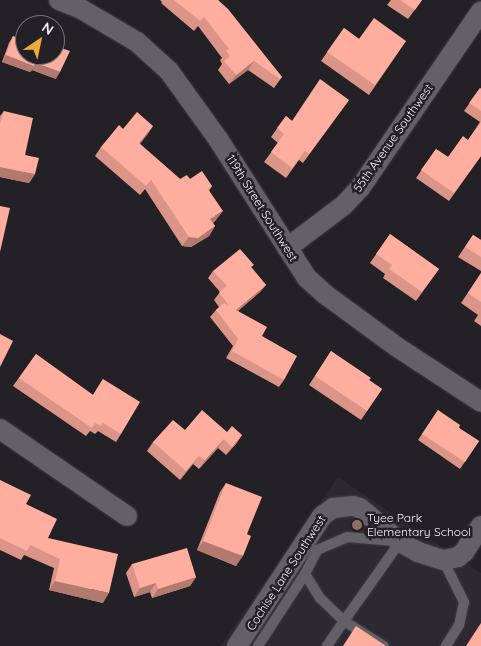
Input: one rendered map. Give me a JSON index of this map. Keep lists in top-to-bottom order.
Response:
{
  "streets": {
    "street": ["55th Avenue Southwest", "119th Street Southwest", "Cochise Lane Southwest"]
  },
  "crossings": [
    ["55th Avenue Southwest", "119th Street Southwest"]
  ],
  "places": ["Tyee Park Elementary School"],
  "north": "top right"
}
